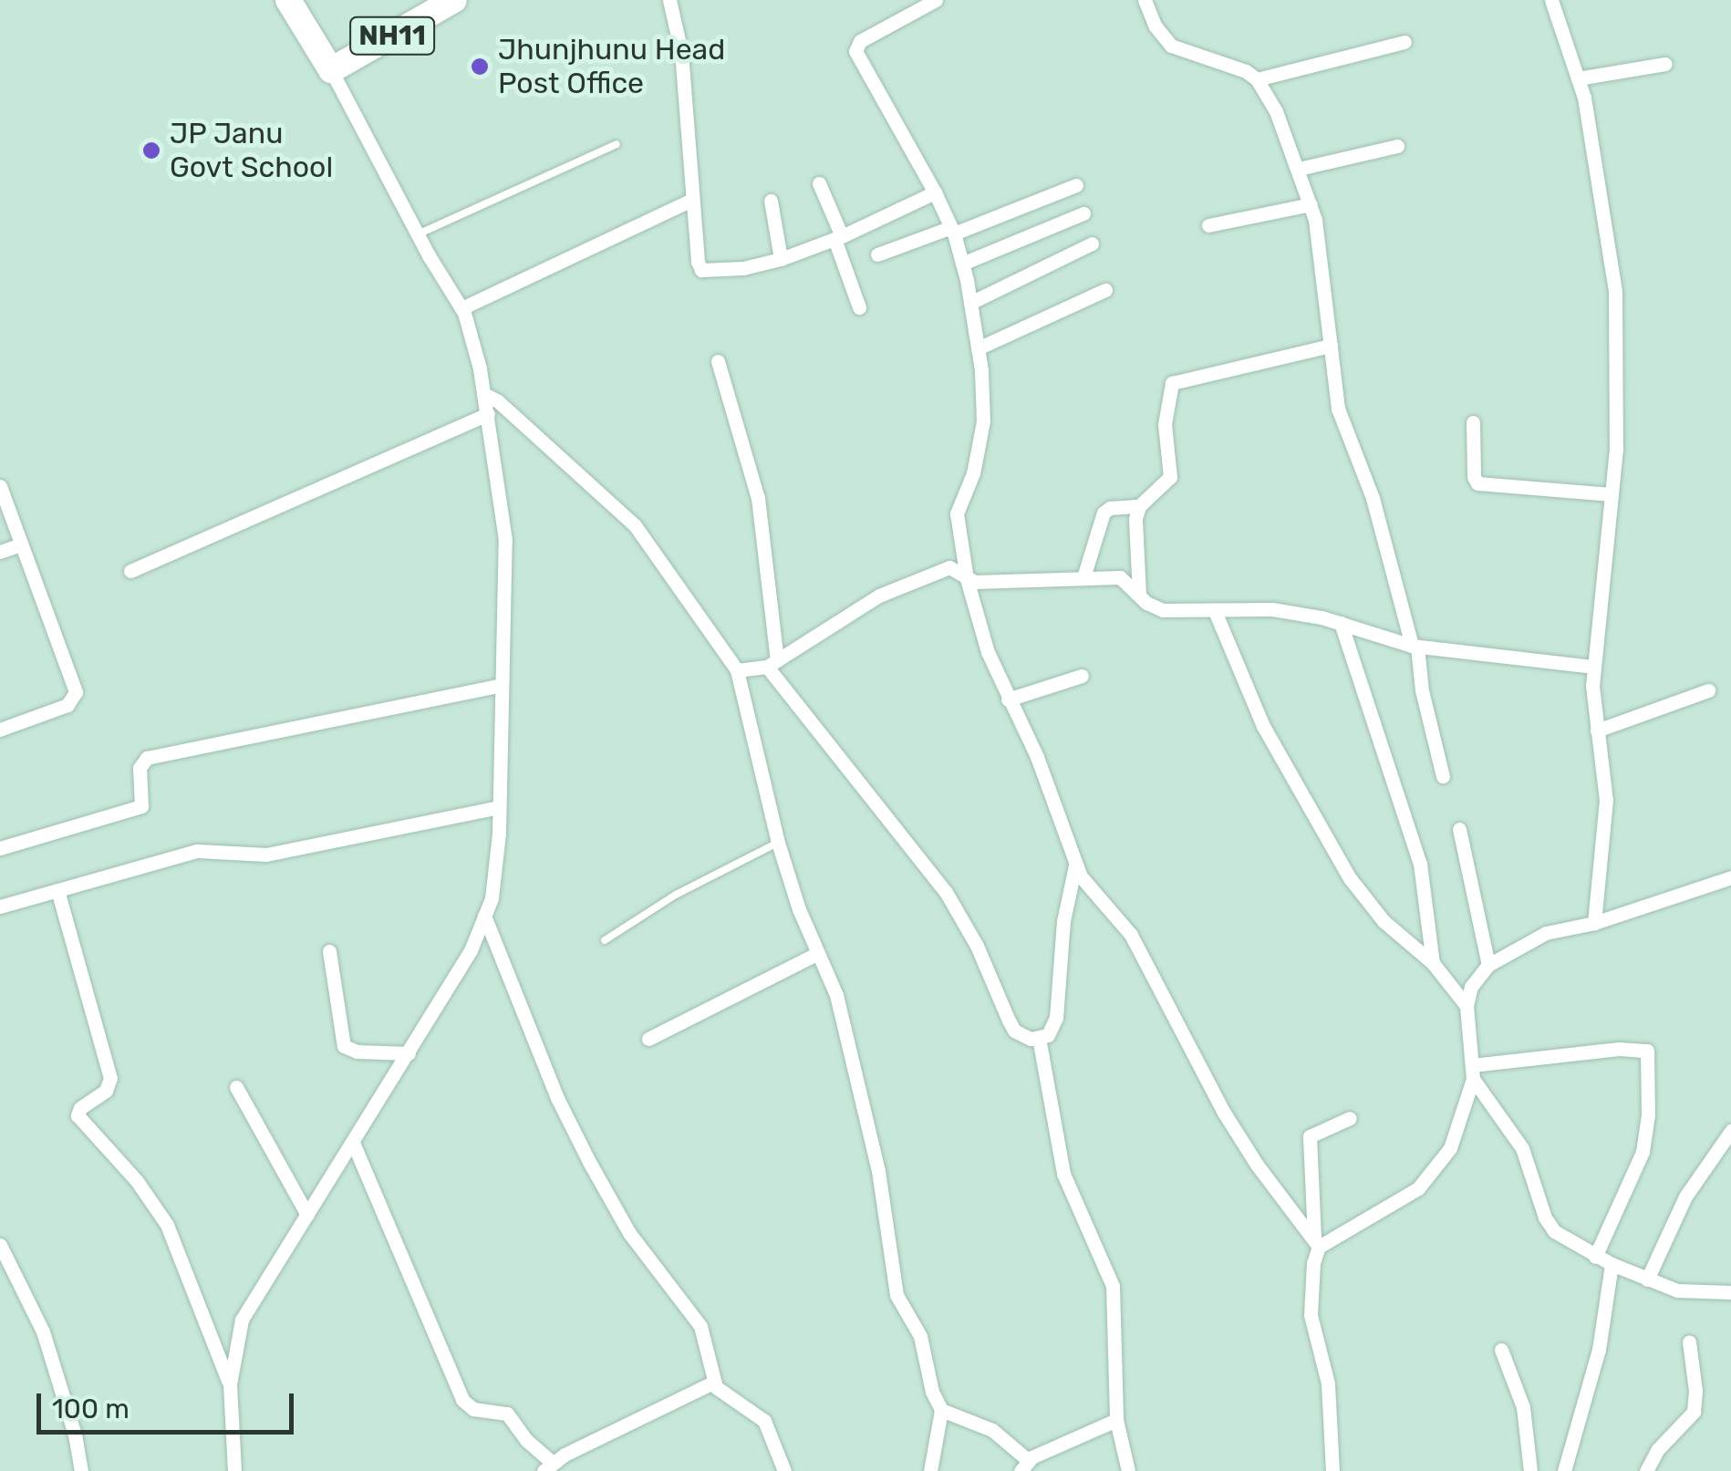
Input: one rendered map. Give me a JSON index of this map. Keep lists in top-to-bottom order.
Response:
{
  "streets": {
    "highway": ["NH11"]
  },
  "places": ["Jhunjhunu Head Post Office", "JP Janu Govt School"],
  "scale_bar": "100 m"
}
